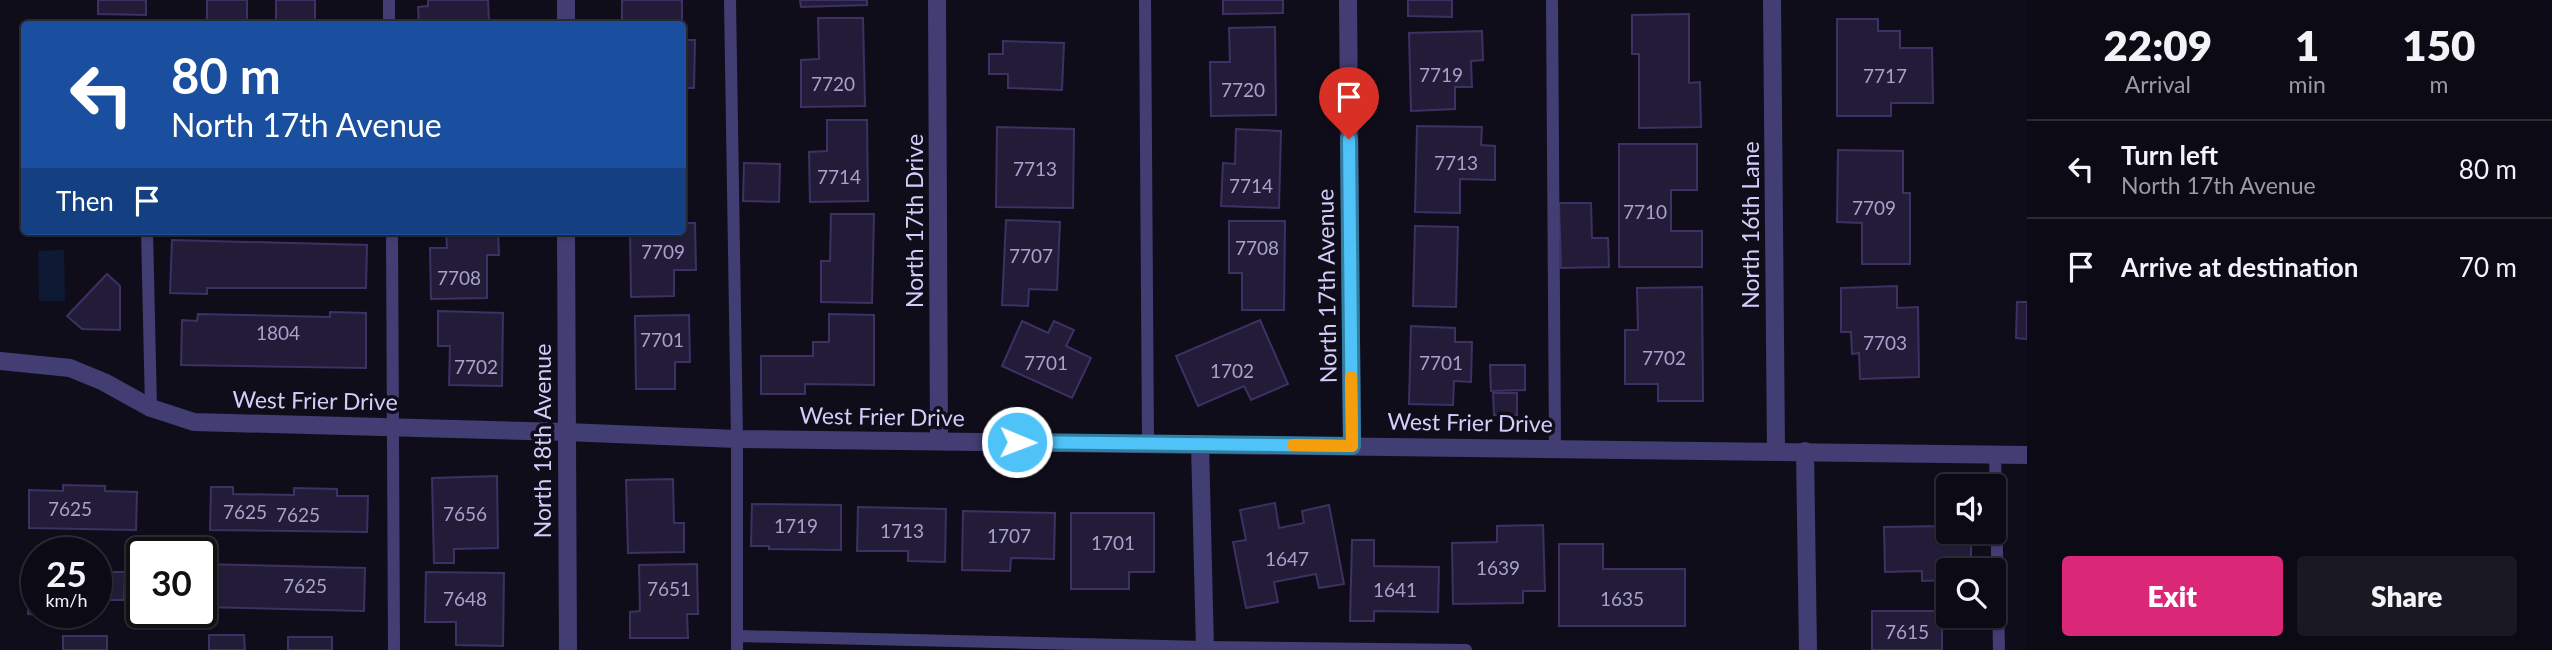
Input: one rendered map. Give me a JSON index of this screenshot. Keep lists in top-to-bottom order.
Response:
{
  "streets": {
    "street": [
      "North 17th Drive",
      "North 16th Lane",
      "North 17th Avenue",
      "West Frier Drive",
      "North 18th Avenue"
    ]
  },
  "crossings": [
    ["North 17th Drive", "West Frier Drive"],
    ["North 16th Lane", "West Frier Drive"],
    ["North 17th Avenue", "West Frier Drive"],
    ["West Frier Drive", "North 18th Avenue"]
  ],
  "house_numbers": [
    "7719",
    "7717",
    "7720",
    "7720",
    "7713",
    "7713",
    "7714",
    "7714",
    "7709",
    "7710",
    "7708",
    "7709",
    "7707",
    "7708",
    "1804",
    "7701",
    "7703",
    "7702",
    "7701",
    "7701",
    "7702",
    "1702",
    "7625",
    "7625",
    "7656",
    "7625",
    "1719",
    "1713",
    "1707",
    "1701",
    "1647",
    "1639",
    "7625",
    "7651",
    "1641",
    "7648",
    "1635",
    "7615"
  ],
  "page": {
    "eta": [
      "22:09",
      "Arrival",
      "1",
      "min",
      "150",
      "m"
    ],
    "turn": ["80 m", "North 17th Avenue"],
    "list": [
      {
        "name": "Turn left",
        "note": "North 17th Avenue",
        "value": "80 m"
      },
      {
        "name": "Arrive at destination",
        "value": "70 m"
      }
    ],
    "then": "Then",
    "speed": "25 km/h",
    "limit": "30",
    "buttons": ["Exit", "Share"]
  }
}
